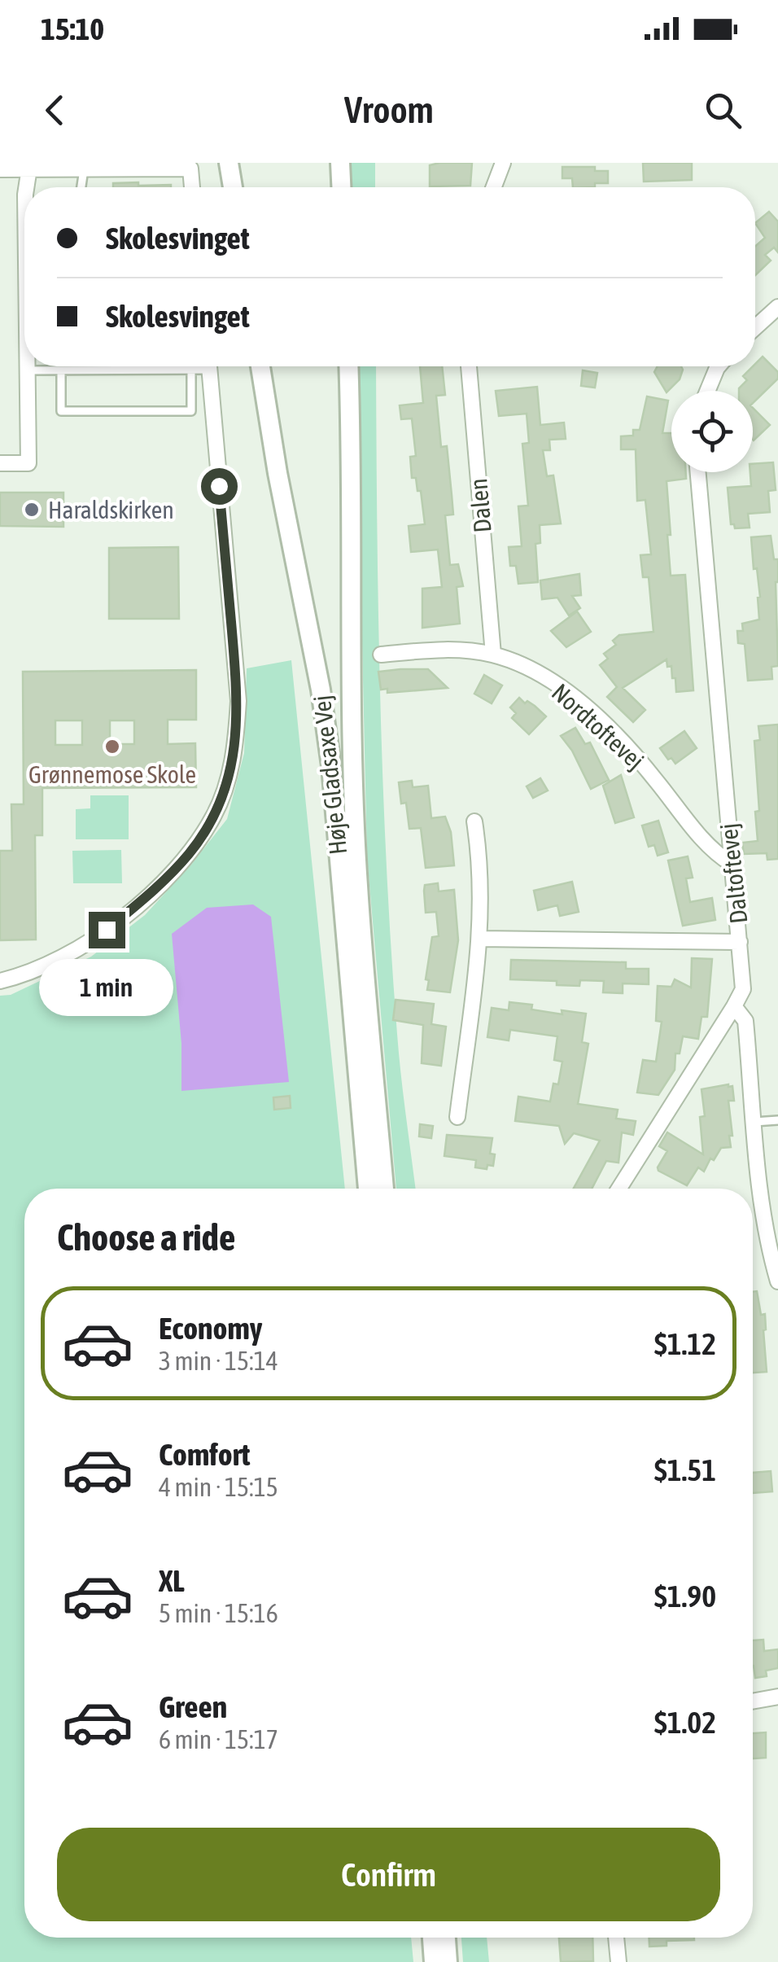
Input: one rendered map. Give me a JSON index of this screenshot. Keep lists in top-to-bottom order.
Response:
{
  "streets": {
    "street": [
      "Dalen",
      "Nordtoftevej",
      "Høje Gladsaxe Vej",
      "Daltoftevej"
    ]
  },
  "crossings": [
    ["Dalen", "Nordtoftevej"],
    ["Nordtoftevej", "Daltoftevej"]
  ],
  "places": ["Haraldskirken", "Grønnemose Skole"],
  "page": {
    "status": "15:10",
    "header": "Vroom",
    "banner": ["Skolesvinget", "Skolesvinget"],
    "bubble": "1 min",
    "heading": "Choose a ride",
    "list": [
      {
        "name": "Economy",
        "note": "3 min · 15:14",
        "value": "$1.12"
      },
      {
        "name": "Comfort",
        "note": "4 min · 15:15",
        "value": "$1.51"
      },
      {
        "name": "XL",
        "note": "5 min · 15:16",
        "value": "$1.90"
      },
      {
        "name": "Green",
        "note": "6 min · 15:17",
        "value": "$1.02"
      }
    ],
    "buttons": "Confirm"
  }
}
